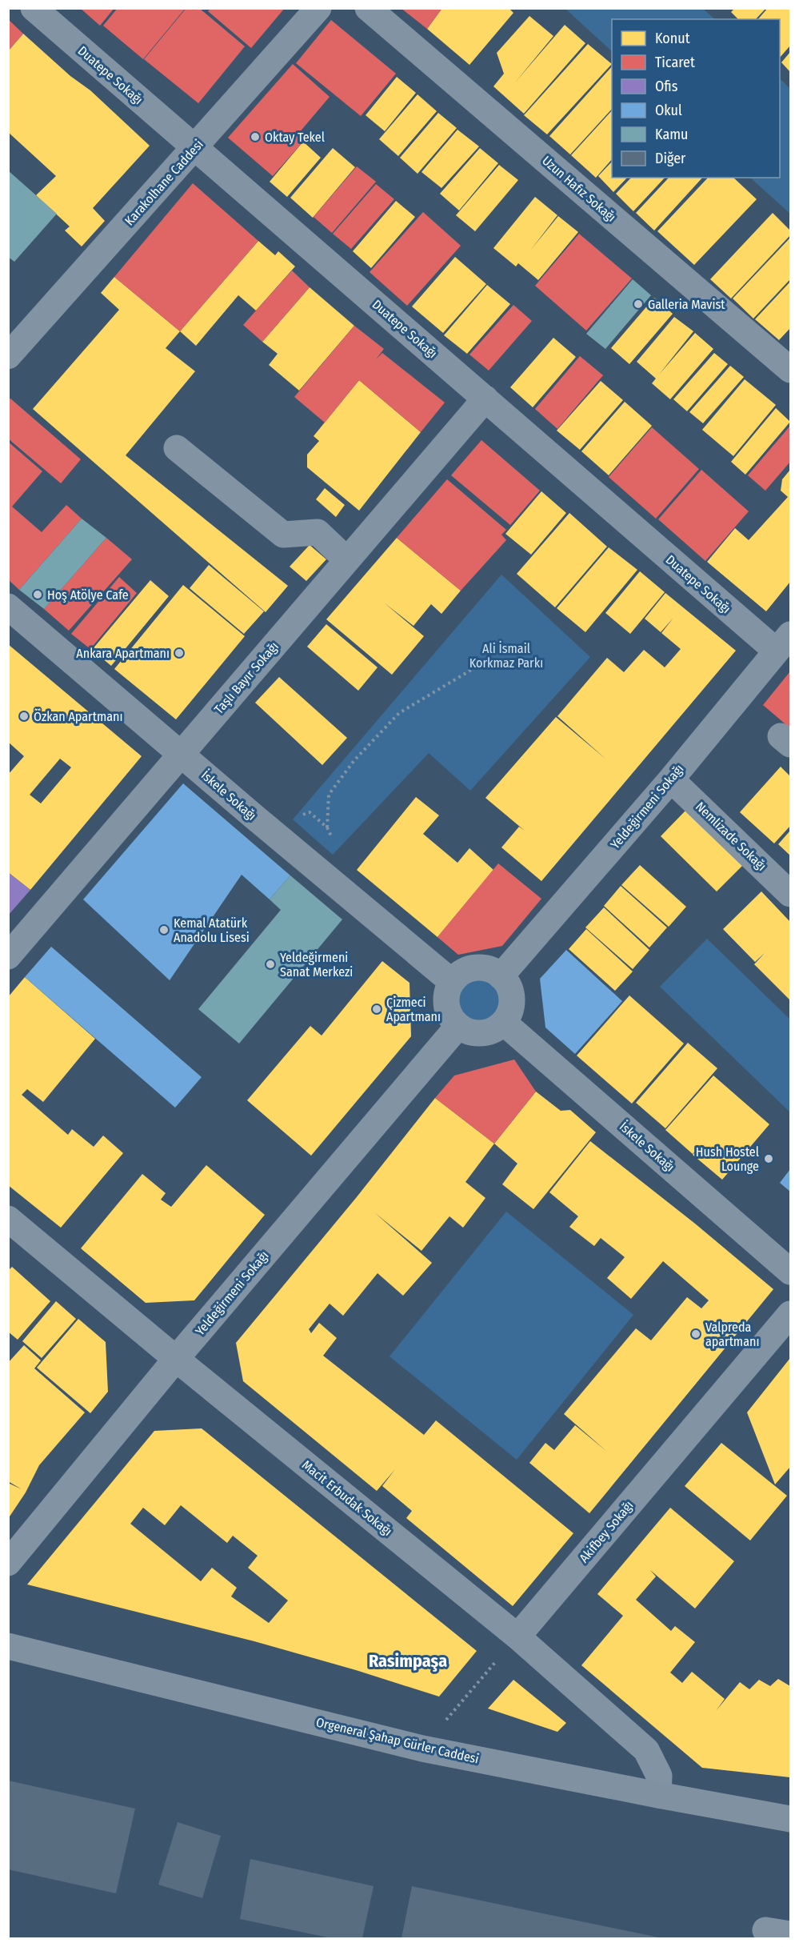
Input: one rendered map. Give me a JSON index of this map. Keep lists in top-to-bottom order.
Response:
{
  "streets": {
    "main road": ["Orgeneral Şahap Gürler Caddesi"],
    "street": [
      "Duatepe Sokağı",
      "Karakolhane Caddesi",
      "Uzun Hafız Sokağı",
      "Taşlı Bayır Sokağı",
      "İskele Sokağı",
      "Yeldeğirmeni Sokağı",
      "Nemlizade Sokağı",
      "Macit Erbudak Sokağı",
      "Akifbey Sokağı"
    ]
  },
  "crossings": [
    ["Duatepe Sokağı", "Karakolhane Caddesi"],
    ["Duatepe Sokağı", "Taşlı Bayır Sokağı"],
    ["Duatepe Sokağı", "Yeldeğirmeni Sokağı"],
    ["Taşlı Bayır Sokağı", "İskele Sokağı"],
    ["İskele Sokağı", "Yeldeğirmeni Sokağı"],
    ["Yeldeğirmeni Sokağı", "Nemlizade Sokağı"],
    ["Yeldeğirmeni Sokağı", "Macit Erbudak Sokağı"],
    ["Macit Erbudak Sokağı", "Akifbey Sokağı"],
    ["Macit Erbudak Sokağı", "Orgeneral Şahap Gürler Caddesi"]
  ],
  "districts": ["Rasimpaşa"],
  "parks": ["Ali İsmail Korkmaz Parkı"],
  "places": [
    "Oktay Tekel",
    "Galleria Mavist",
    "Hoş Atölye Cafe",
    "Ankara Apartmanı",
    "Özkan Apartmanı",
    "Kemal Atatürk Anadolu Lisesi",
    "Yeldeğirmeni Sanat Merkezi",
    "Çizmeci Apartmanı",
    "Hush Hostel Lounge",
    "Valpreda apartmanı"
  ],
  "legend": [
    "Konut",
    "Ticaret",
    "Ofis",
    "Okul",
    "Kamu",
    "Diğer"
  ]
}
